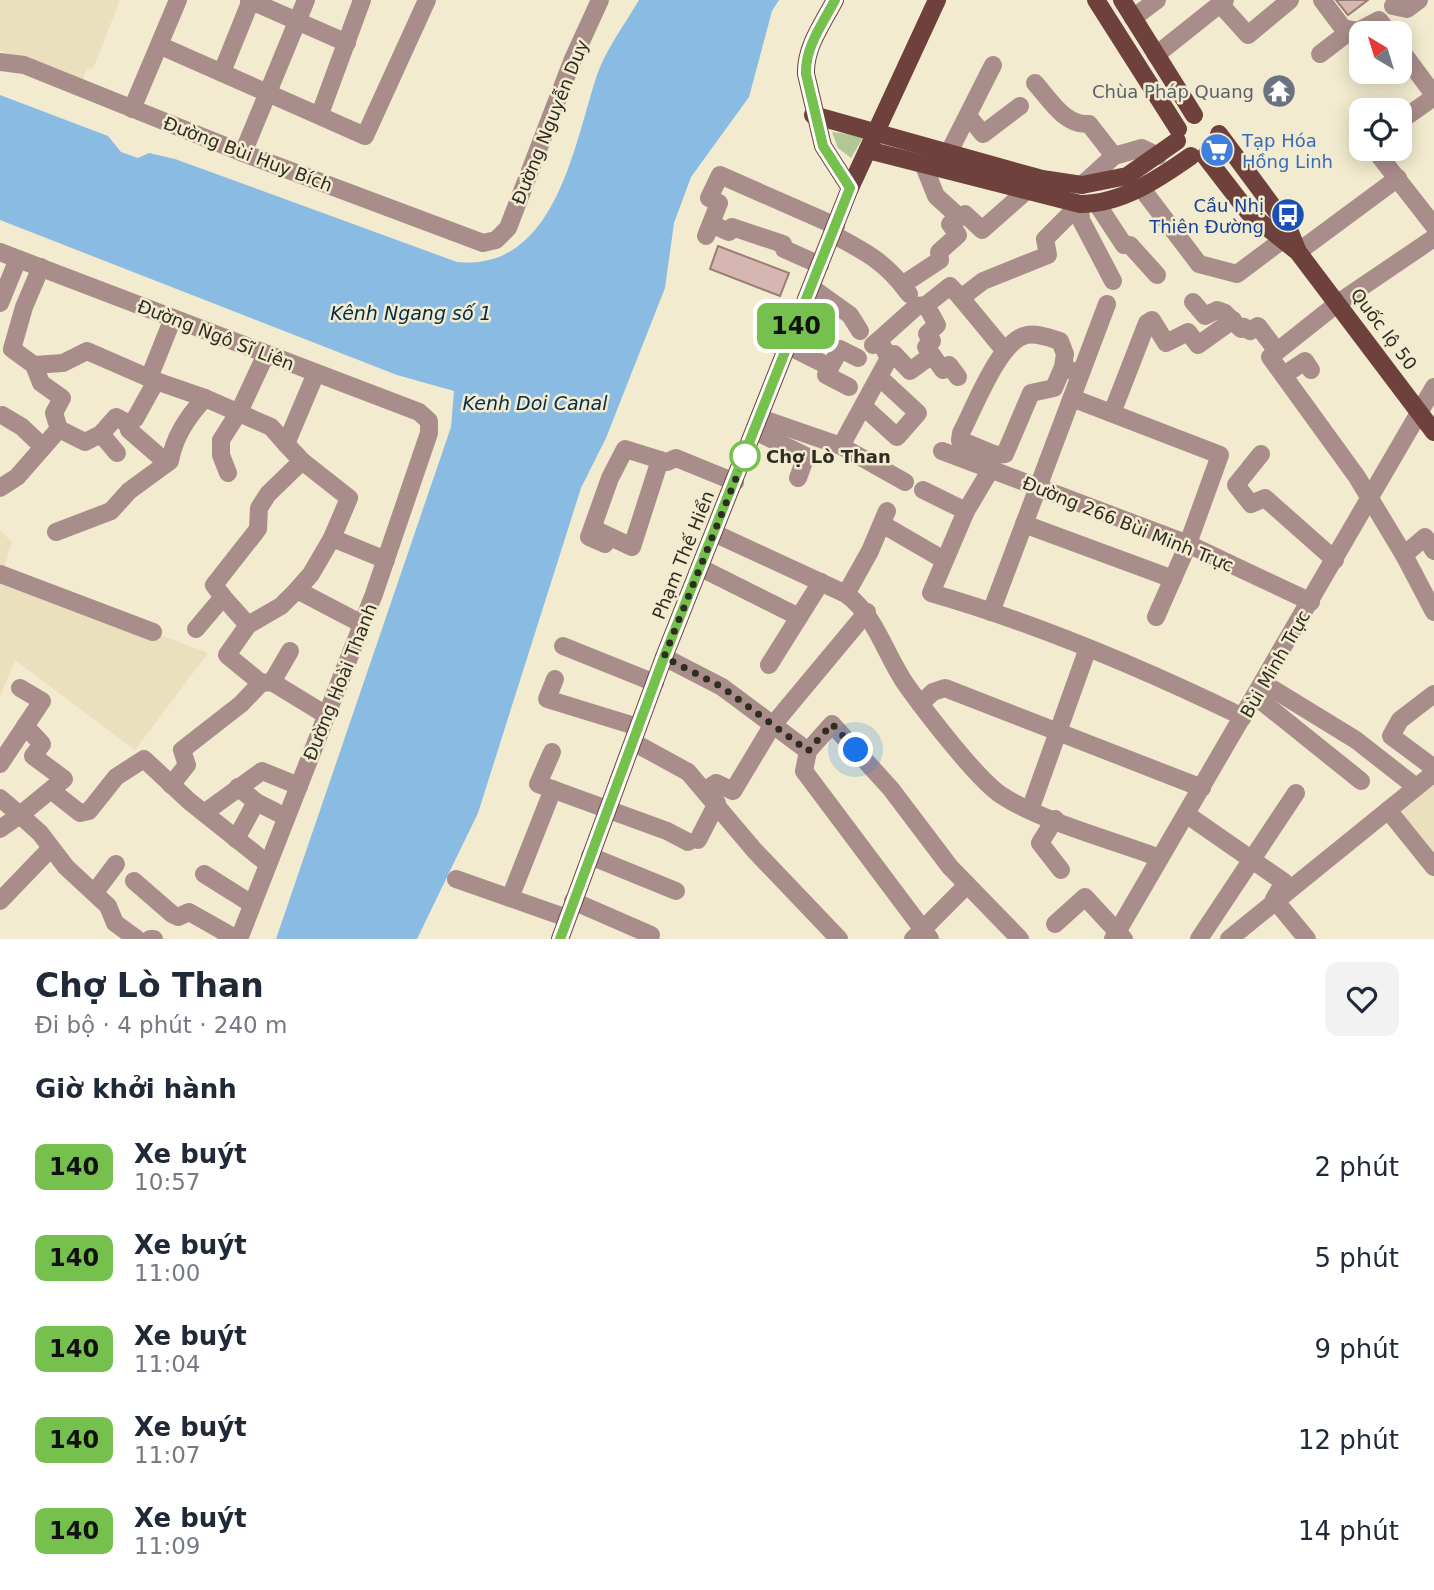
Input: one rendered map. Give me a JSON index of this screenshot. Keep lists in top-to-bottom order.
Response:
{
  "streets": {
    "main road": ["Quốc lộ 50", "Phạm Thế Hiển"],
    "street": [
      "Đường Nguyễn Duy",
      "Đường Bùi Huy Bích",
      "Đường Ngô Sĩ Liên",
      "Đường 266 Bùi Minh Trực",
      "Bùi Minh Trực",
      "Đường Hoài Thanh"
    ]
  },
  "crossings": [
    ["Đường Nguyễn Duy", "Đường Bùi Huy Bích"],
    ["Quốc lộ 50", "Bùi Minh Trực"],
    ["Đường Ngô Sĩ Liên", "Đường Hoài Thanh"],
    ["Đường 266 Bùi Minh Trực", "Bùi Minh Trực"]
  ],
  "water": ["Kênh Ngang số 1", "Kenh Doi Canal"],
  "places": {
    "temple": ["Chùa Pháp Quang"],
    "supermarket": ["Tạp Hóa Hồng Linh"],
    "bus stop": ["Cầu Nhị Thiên Đường"],
    "other": ["Chợ Lò Than"]
  },
  "lines": ["bus line 140"],
  "north": "top left",
  "page": {
    "on_map": "140",
    "heading": [
      ["Chợ Lò Than", "Đi bộ · 4 phút · 240 m"],
      "Giờ khởi hành"
    ],
    "list": [
      {
        "mark": "140",
        "name": "Xe buýt",
        "note": "10:57",
        "value": "2 phút"
      },
      {
        "mark": "140",
        "name": "Xe buýt",
        "note": "11:00",
        "value": "5 phút"
      },
      {
        "mark": "140",
        "name": "Xe buýt",
        "note": "11:04",
        "value": "9 phút"
      },
      {
        "mark": "140",
        "name": "Xe buýt",
        "note": "11:07",
        "value": "12 phút"
      },
      {
        "mark": "140",
        "name": "Xe buýt",
        "note": "11:09",
        "value": "14 phút"
      }
    ]
  }
}
